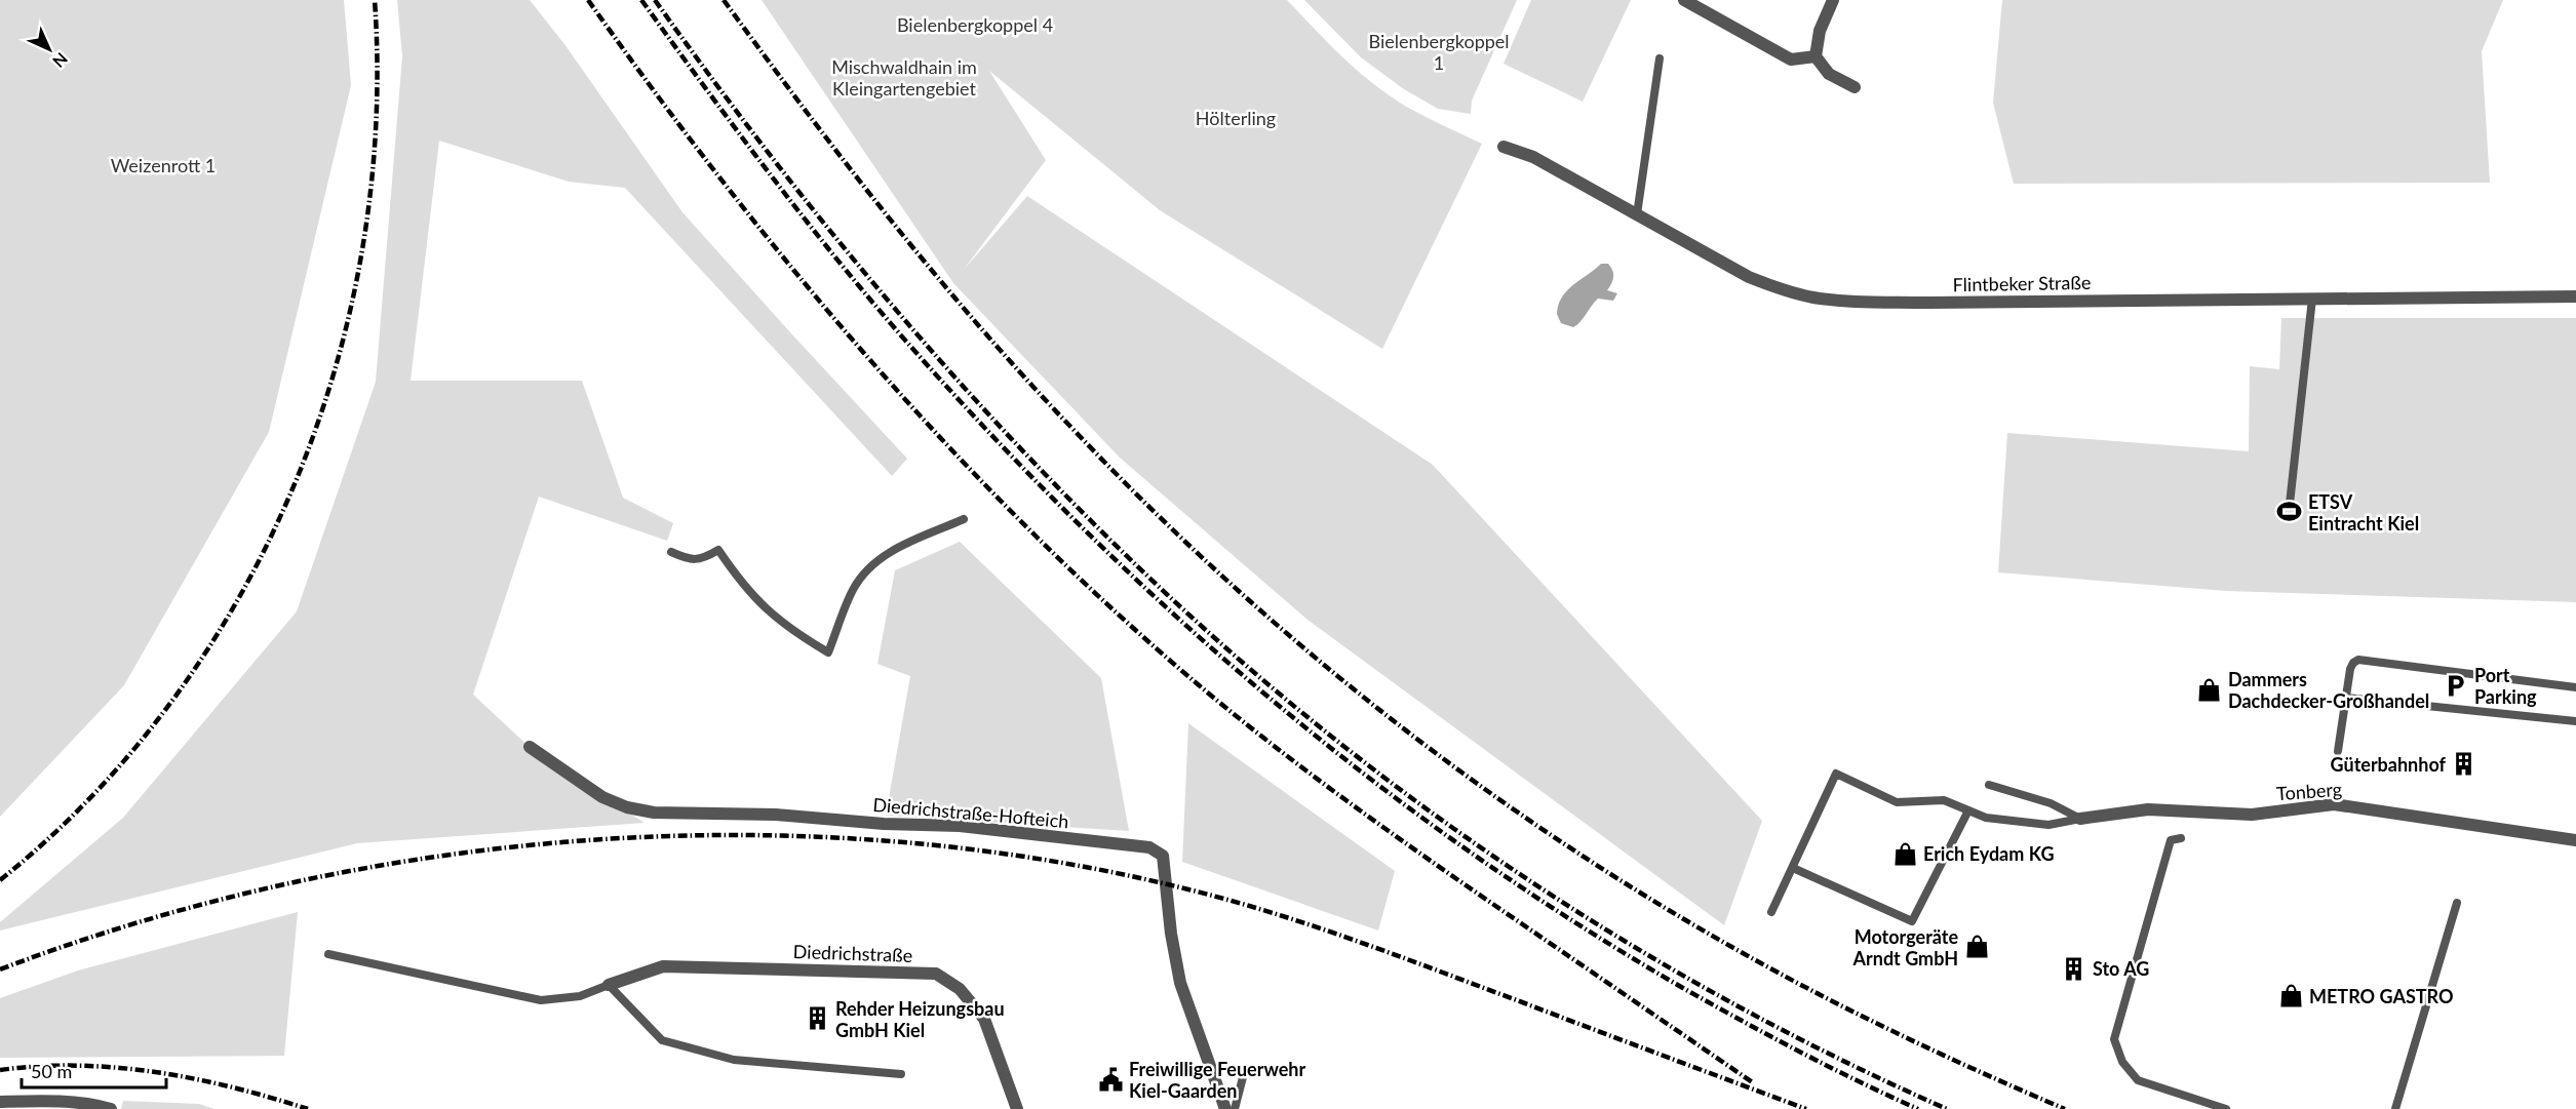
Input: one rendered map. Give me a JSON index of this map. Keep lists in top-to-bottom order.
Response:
{
  "streets": {
    "street": [
      "Flintbeker Straße",
      "Tonberg",
      "Diedrichstraße-Hofteich",
      "Diedrichstraße"
    ]
  },
  "parks": [
    "Bielenbergkoppel 4",
    "Bielenbergkoppel 1",
    "Mischwaldhain im Kleingartengebiet",
    "Hölterling",
    "Weizenrott 1"
  ],
  "places": {
    "sports": ["ETSV Eintracht Kiel"],
    "parking": ["Port Parking"],
    "shop": [
      "Dammers Dachdecker-Großhandel",
      "Erich Eydam KG",
      "Motorgeräte Arndt GmbH",
      "METRO GASTRO"
    ],
    "building": ["Güterbahnhof", "Sto AG", "Rehder Heizungsbau GmbH Kiel"],
    "public building": ["Freiwillige Feuerwehr Kiel-Gaarden"]
  },
  "scale_bar": "50 m",
  "north": "bottom right"
}
